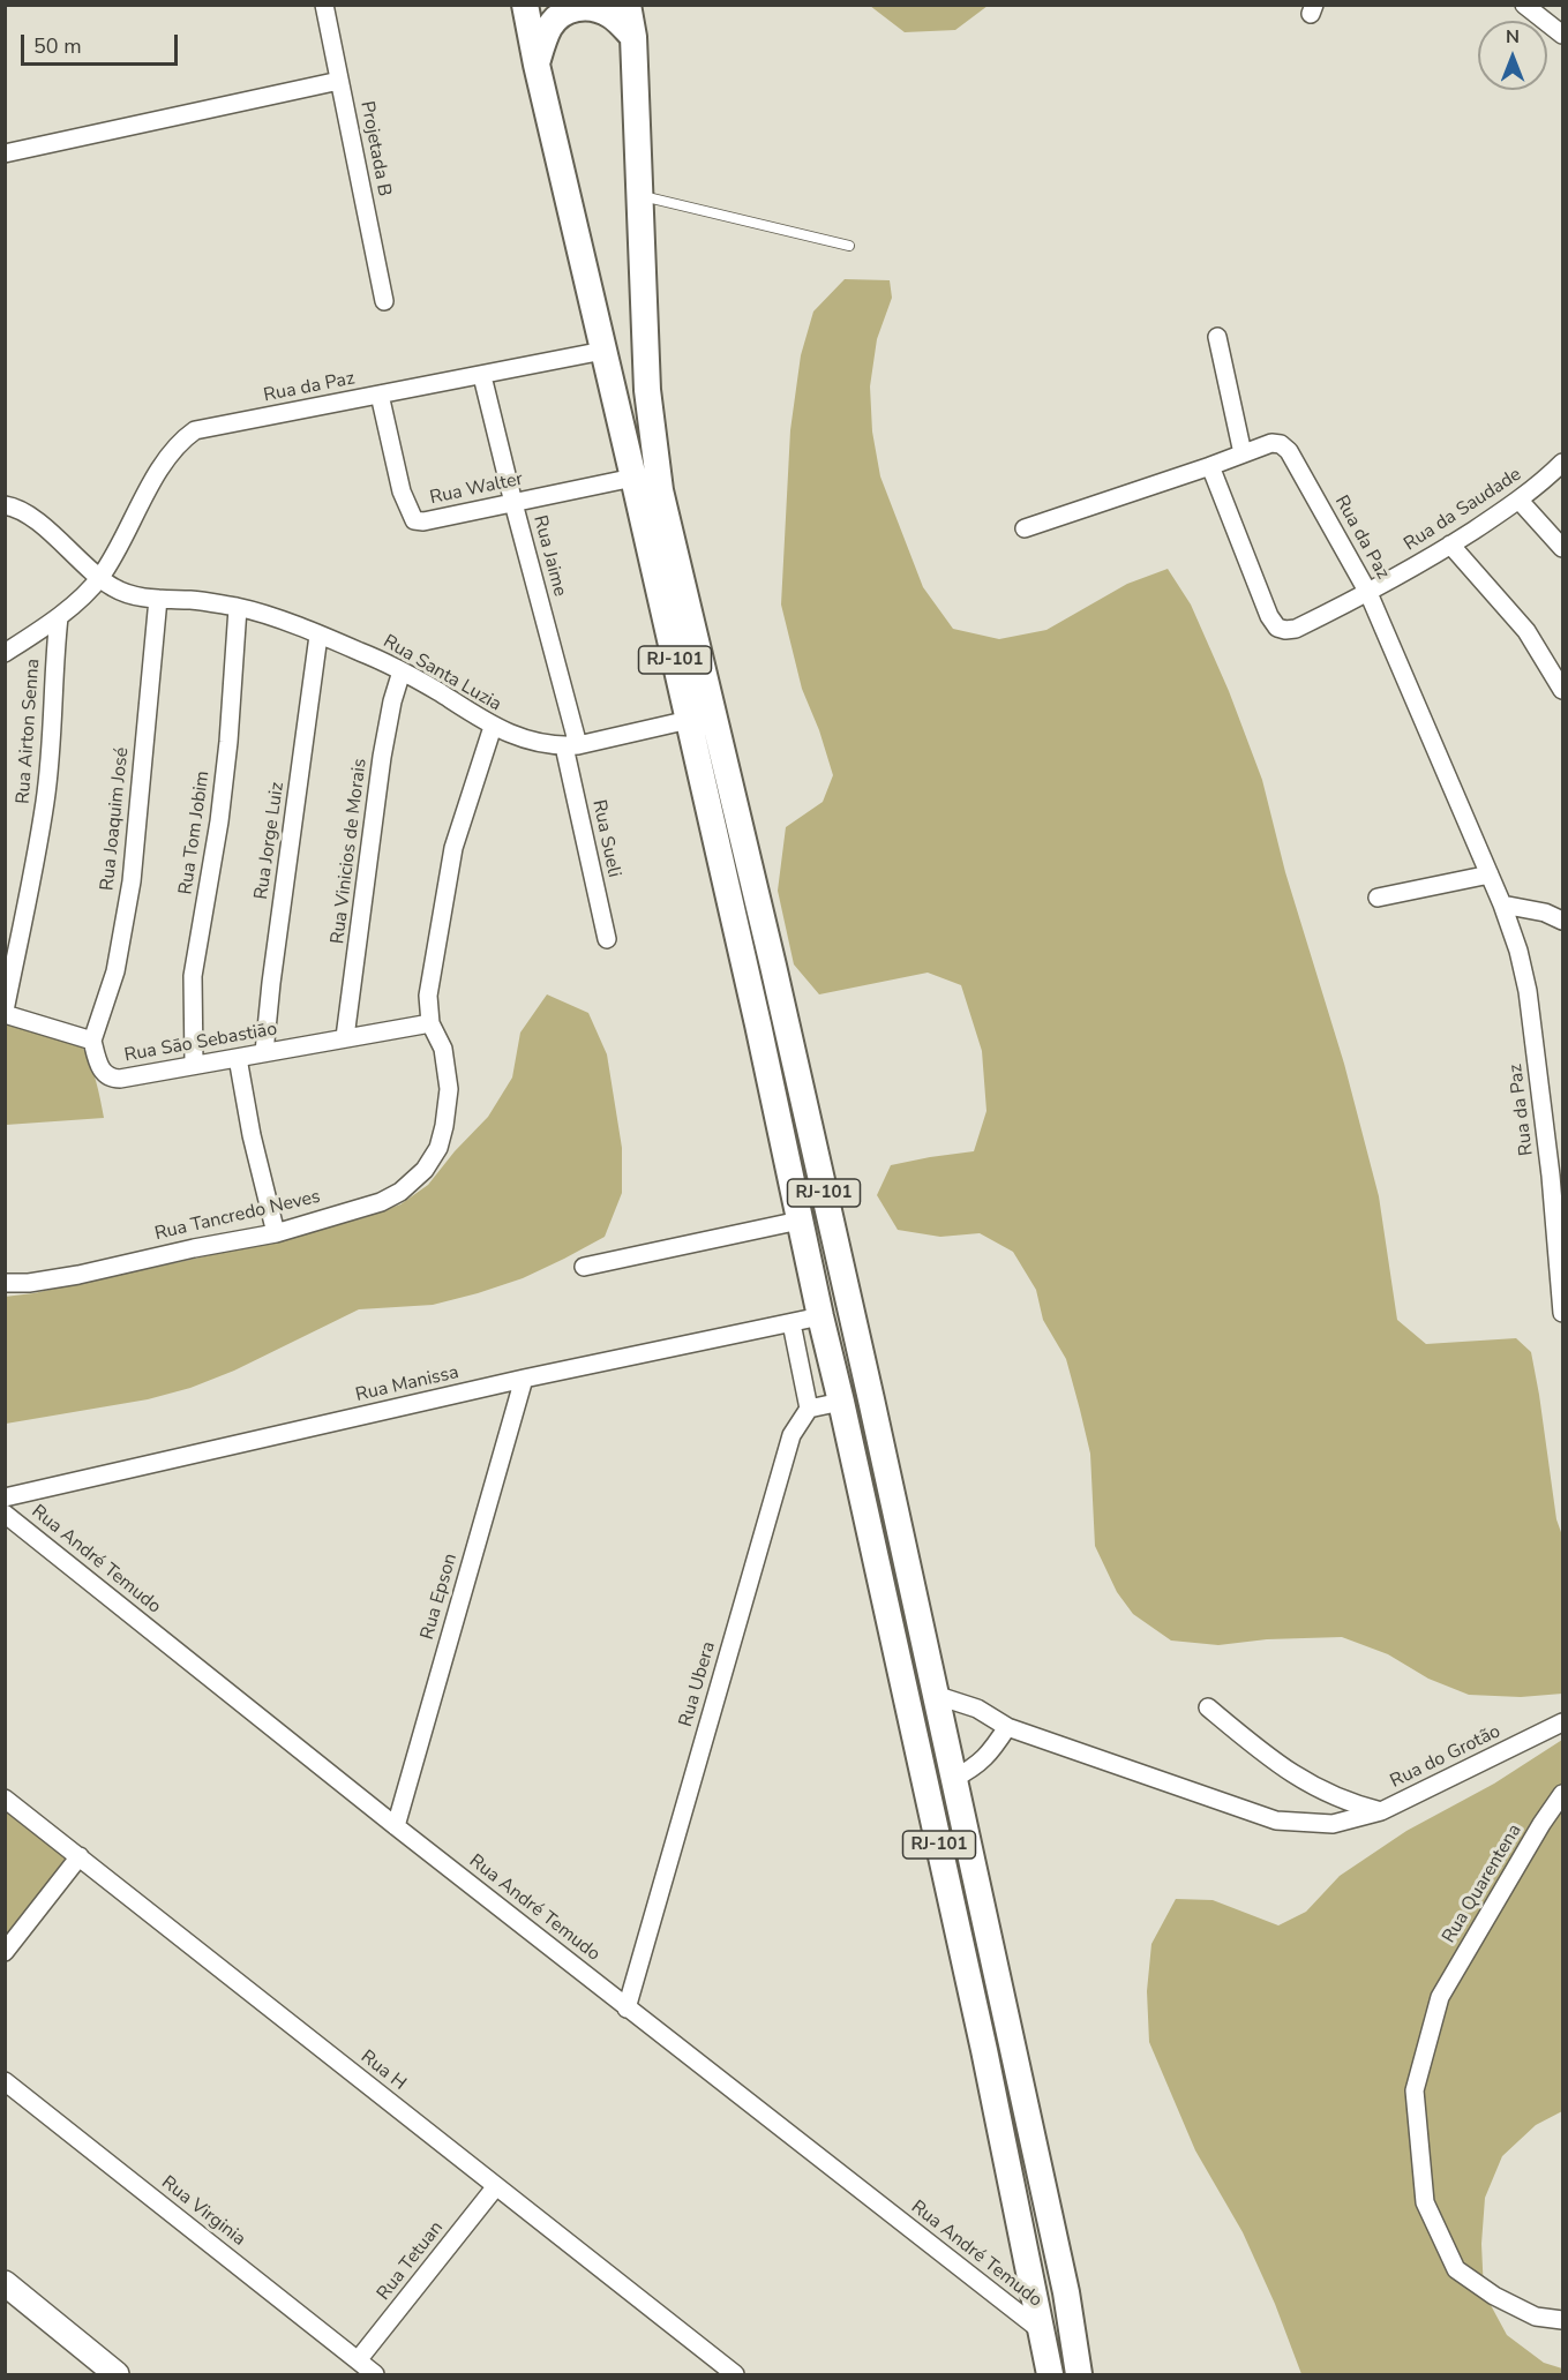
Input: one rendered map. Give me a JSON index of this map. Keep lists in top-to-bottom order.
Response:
{
  "streets": {
    "main road": ["RJ-101"],
    "street": [
      "Projetada B",
      "Rua da Paz",
      "Rua Walter",
      "Rua da Saudade",
      "Rua Jaime",
      "Rua Santa Luzia",
      "Rua Airton Senna",
      "Rua Joaquim José",
      "Rua Tom Jobim",
      "Rua Sueli",
      "Rua Jorge Luiz",
      "Rua Vinicios de Morais",
      "Rua Sāo Sebastiāo",
      "Rua Tancredo Neves",
      "Rua Manissa",
      "Rua André Temudo",
      "Rua Epson",
      "Rua Ubera",
      "Rua do Grotão",
      "Rua Quarentena",
      "Rua H",
      "Rua Virginia",
      "Rua Tetuan"
    ]
  },
  "crossings": [
    ["Rua da Paz", "Rua Walter"],
    ["Rua da Paz", "Rua da Saudade"],
    ["Rua da Paz", "Rua Jaime"],
    ["Rua da Paz", "RJ-101"],
    ["Rua da Paz", "Rua Santa Luzia"],
    ["Rua da Paz", "Rua Airton Senna"],
    ["Rua Walter", "Rua Jaime"],
    ["Rua Walter", "RJ-101"],
    ["Rua Jaime", "Rua Santa Luzia"],
    ["Rua Jaime", "Rua Sueli"],
    ["RJ-101", "Rua Santa Luzia"],
    ["RJ-101", "Rua Manissa"],
    ["RJ-101", "Rua André Temudo"],
    ["Rua Santa Luzia", "Rua Joaquim José"],
    ["Rua Santa Luzia", "Rua Tom Jobim"],
    ["Rua Santa Luzia", "Rua Sueli"],
    ["Rua Santa Luzia", "Rua Jorge Luiz"],
    ["Rua Santa Luzia", "Rua Vinicios de Morais"],
    ["Rua Santa Luzia", "Rua Tancredo Neves"],
    ["Rua Joaquim José", "Rua Sāo Sebastiāo"],
    ["Rua Tom Jobim", "Rua Sāo Sebastiāo"],
    ["Rua Jorge Luiz", "Rua Sāo Sebastiāo"],
    ["Rua Vinicios de Morais", "Rua Sāo Sebastiāo"],
    ["Rua Sāo Sebastiāo", "Rua Tancredo Neves"],
    ["Rua Manissa", "Rua Epson"],
    ["Rua André Temudo", "Rua Epson"],
    ["Rua André Temudo", "Rua Ubera"],
    ["Rua H", "Rua Tetuan"],
    ["Rua Virginia", "Rua Tetuan"]
  ],
  "scale_bar": "50 m",
  "north": "top"
}
